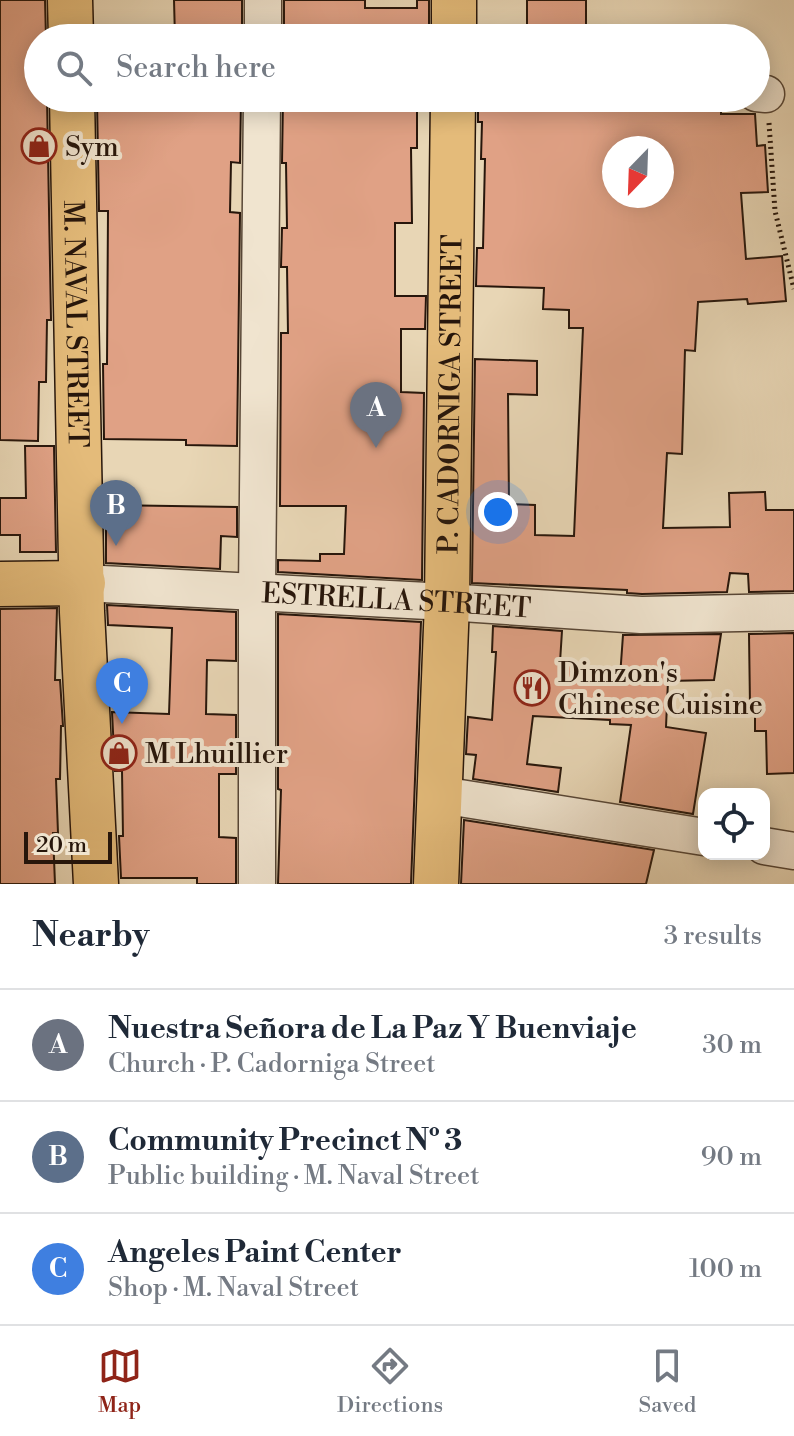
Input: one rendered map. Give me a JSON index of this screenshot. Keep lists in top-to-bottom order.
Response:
{
  "streets": {
    "main road": ["M. NAVAL STREET", "P. CADORNIGA STREET", "ESTRELLA STREET"]
  },
  "crossings": [
    ["M. NAVAL STREET", "ESTRELLA STREET"],
    ["P. CADORNIGA STREET", "ESTRELLA STREET"]
  ],
  "places": {
    "shop": ["Sym", "M Lhuillier"],
    "restaurant": ["Dimzon's Chinese Cuisine"]
  },
  "scale_bar": "20 m",
  "north": "bottom left",
  "page": {
    "search": "Search here",
    "pins": ["A", "B", "C"],
    "scale": "20 m",
    "heading": ["Nearby", "3 results"],
    "list": [
      {
        "mark": "A",
        "name": "Nuestra Señora de La Paz Y Buenviaje",
        "note": "Church · P. Cadorniga Street",
        "value": "30 m"
      },
      {
        "mark": "B",
        "name": "Community Precinct № 3",
        "note": "Public building · M. Naval Street",
        "value": "90 m"
      },
      {
        "mark": "C",
        "name": "Angeles Paint Center",
        "note": "Shop · M. Naval Street",
        "value": "100 m"
      }
    ],
    "nav": ["Map", "Directions", "Saved"]
  }
}
